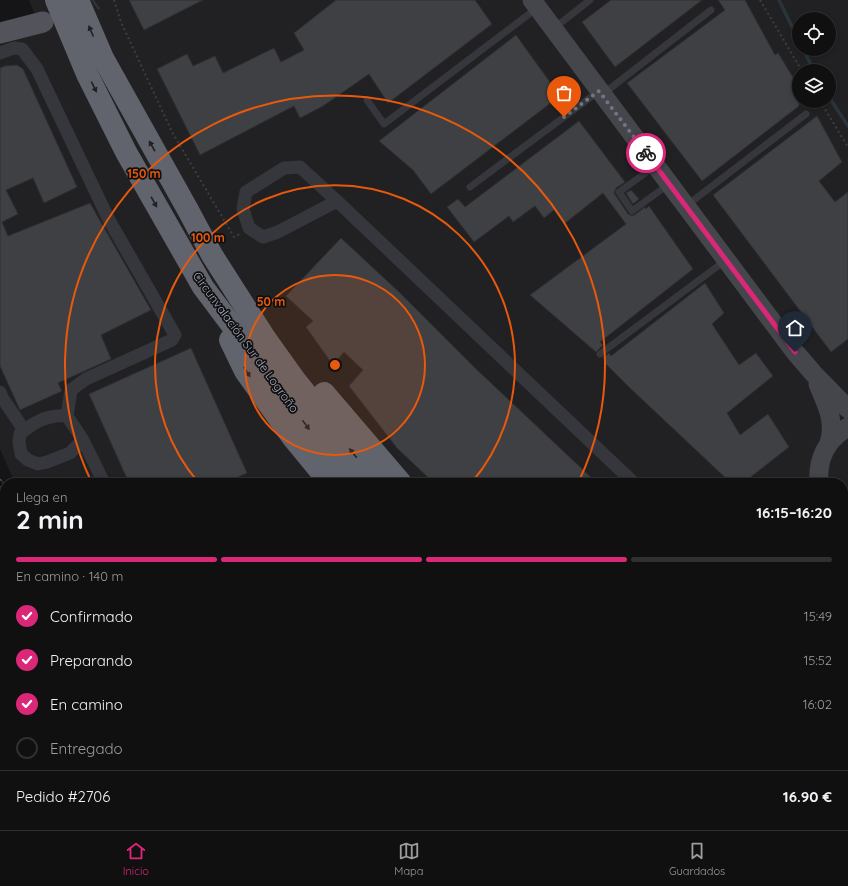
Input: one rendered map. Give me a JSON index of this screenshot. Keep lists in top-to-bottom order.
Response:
{
  "streets": {
    "highway": ["Circunvalación Sur de Logroño"]
  },
  "page": {
    "heading": ["2 min", "Llega en", "16:15–16:20"],
    "panel": ["Pedido #2706", "16.90 €"],
    "bar": "En camino · 140 m",
    "list": [
      ["Confirmado", "15:49"],
      ["Preparando", "15:52"],
      ["En camino", "16:02"],
      "Entregado"
    ],
    "tabs": ["Inicio", "Mapa", "Guardados"]
  },
  "rings": ["150 m", "100 m", "50 m"]
}
